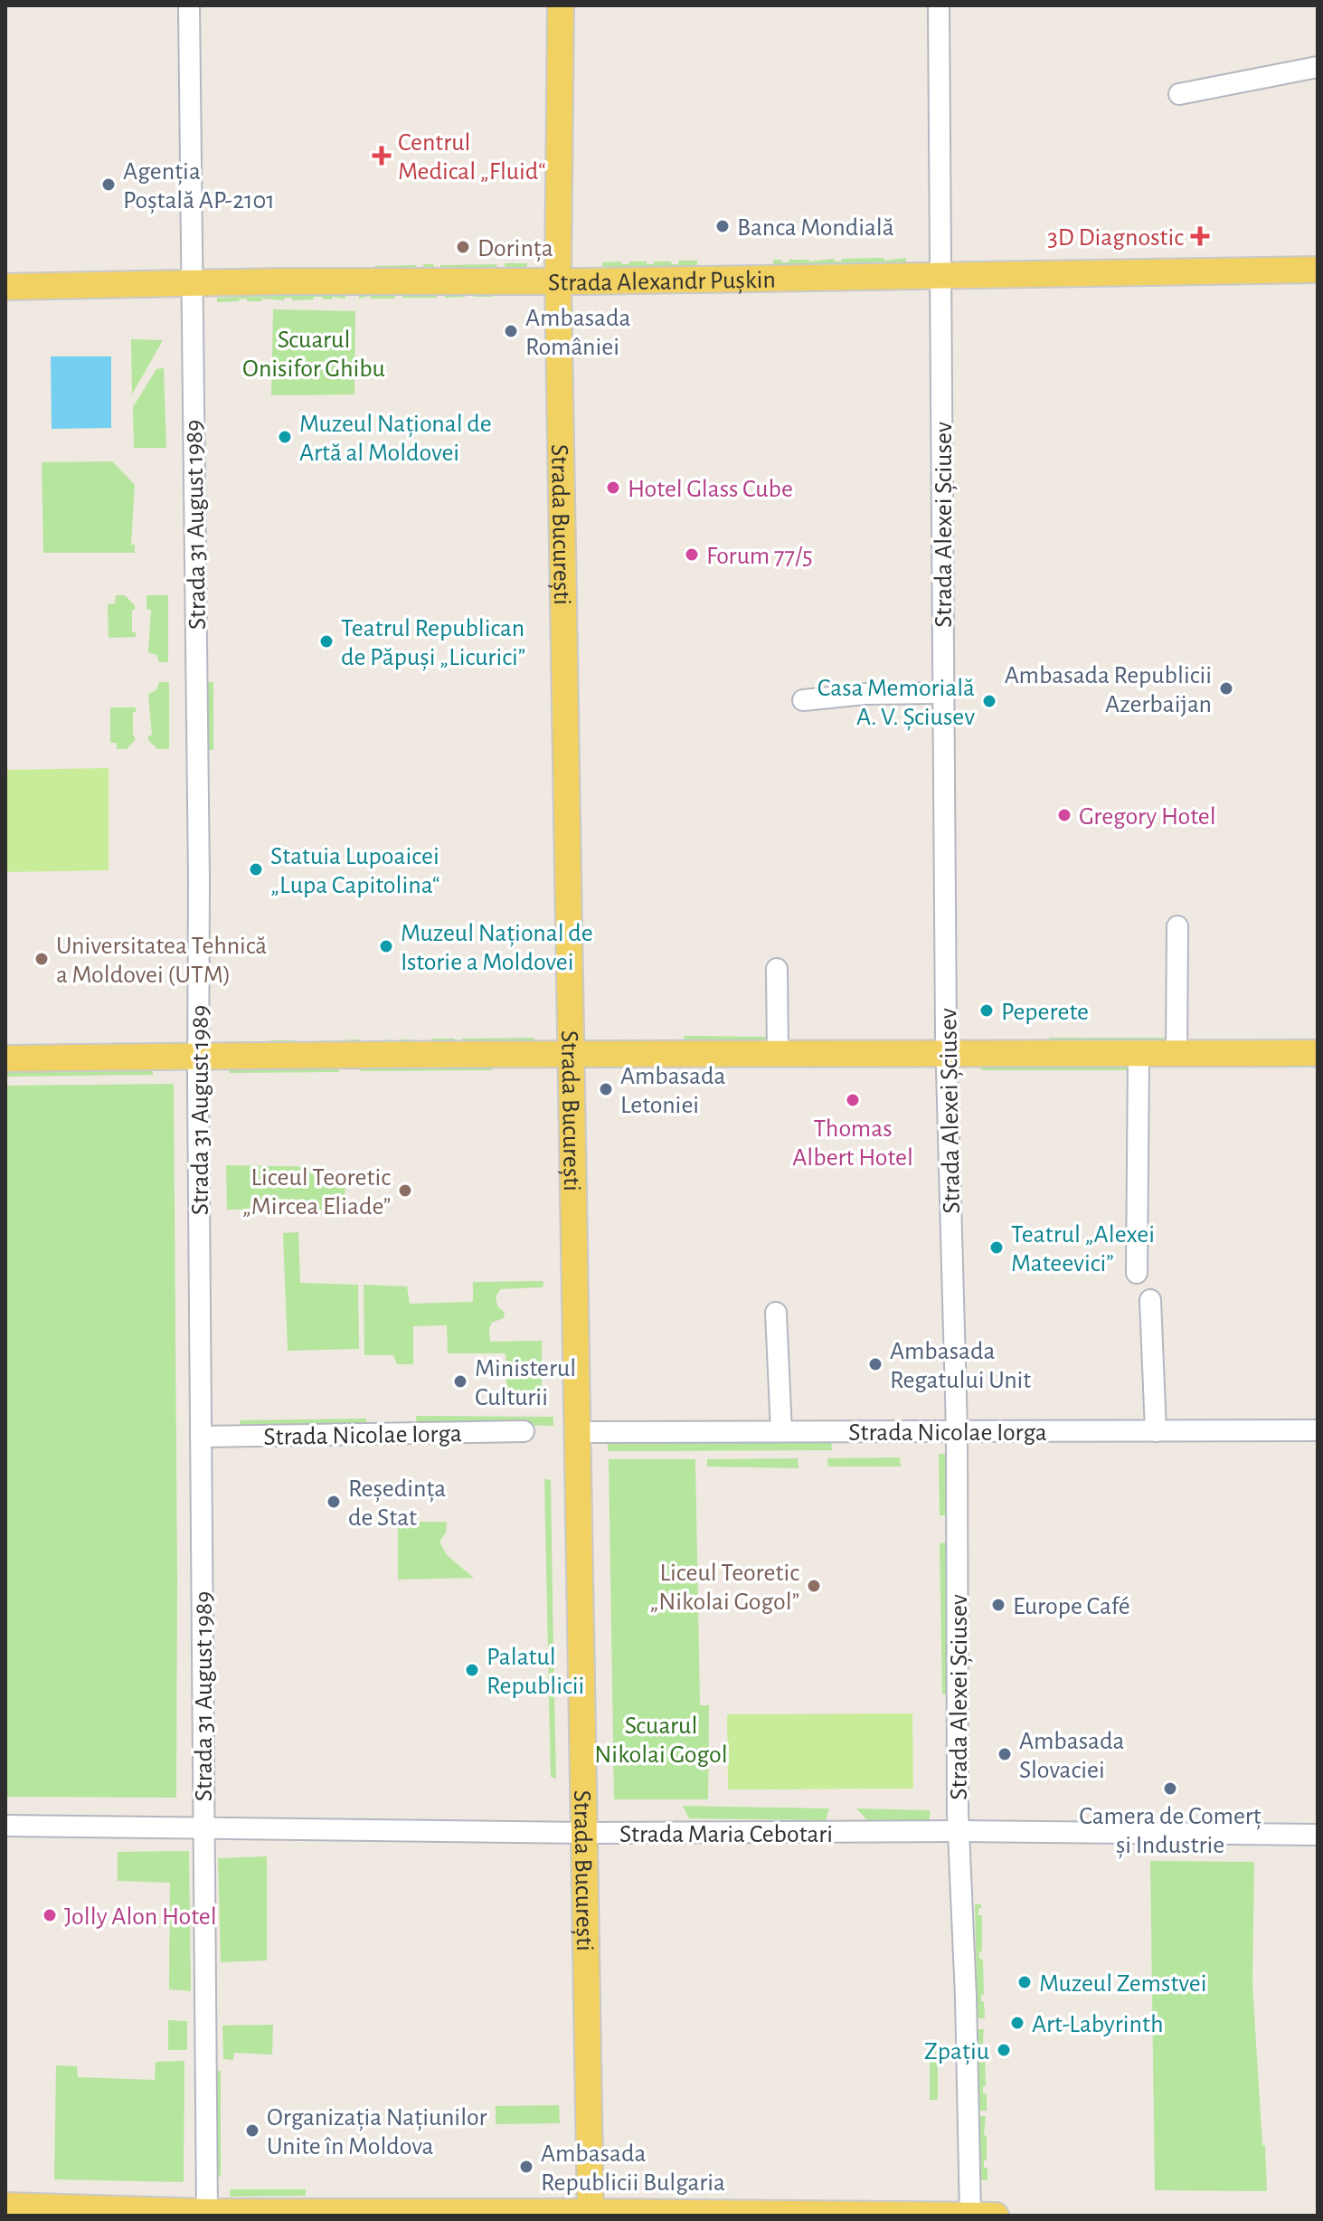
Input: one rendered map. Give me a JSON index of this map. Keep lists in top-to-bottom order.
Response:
{
  "streets": {
    "main road": ["Strada Alexandr Pușkin", "Strada București"],
    "street": [
      "Strada 31 August 1989",
      "Strada Alexei Șciusev",
      "Strada Nicolae Iorga",
      "Strada Maria Cebotari"
    ]
  },
  "crossings": [
    ["Strada Alexandr Pușkin", "Strada 31 August 1989"],
    ["Strada Alexandr Pușkin", "Strada București"],
    ["Strada Alexandr Pușkin", "Strada Alexei Șciusev"],
    ["Strada 31 August 1989", "Strada Nicolae Iorga"],
    ["Strada 31 August 1989", "Strada Maria Cebotari"],
    ["Strada București", "Strada Nicolae Iorga"],
    ["Strada București", "Strada Maria Cebotari"],
    ["Strada Alexei Șciusev", "Strada Nicolae Iorga"],
    ["Strada Alexei Șciusev", "Strada Maria Cebotari"]
  ],
  "parks": ["Scuarul Onisifor Ghibu", "Scuarul Nikolai Gogol"],
  "places": {
    "health": ["Centrul Medical „Fluid“", "3D Diagnostic"],
    "other": [
      "Agenția Poștală AP-2101",
      "Banca Mondială",
      "Dorința",
      "Ambasada României",
      "Muzeul Național de Artă al Moldovei",
      "Hotel Glass Cube",
      "Forum 77/5",
      "Teatrul Republican de Păpuși „Licurici”",
      "Ambasada Republicii Azerbaijan",
      "Casa Memorială A. V. Șciusev",
      "Gregory Hotel",
      "Statuia Lupoaicei „Lupa Capitolina“",
      "Muzeul Național de Istorie a Moldovei",
      "Universitatea Tehnică a Moldovei (UTM)",
      "Peperete",
      "Ambasada Letoniei",
      "Thomas Albert Hotel",
      "Liceul Teoretic „Mircea Eliade”",
      "Teatrul „Alexei Mateevici”",
      "Ambasada Regatului Unit",
      "Ministerul Culturii",
      "Reședința de Stat",
      "Liceul Teoretic „Nikolai Gogol”",
      "Europe Café",
      "Palatul Republicii",
      "Ambasada Slovaciei",
      "Camera de Comerț și Industrie",
      "Jolly Alon Hotel",
      "Muzeul Zemstvei",
      "Art-Labyrinth",
      "Zpațiu",
      "Organizația Națiunilor Unite în Moldova",
      "Ambasada Republicii Bulgaria"
    ]
  }
}
